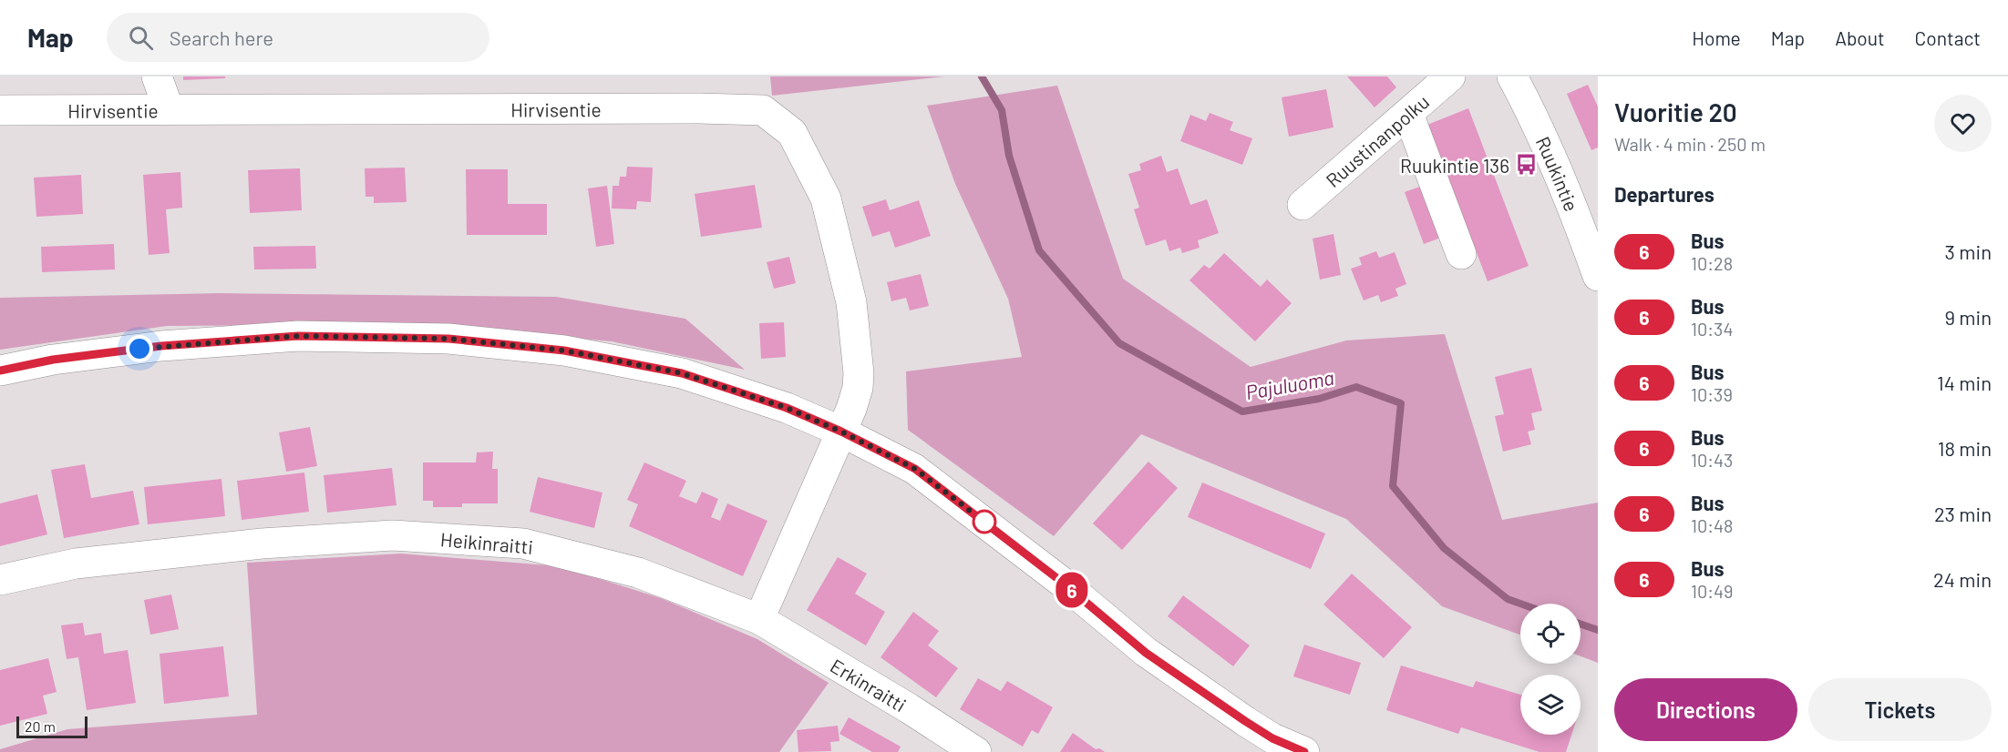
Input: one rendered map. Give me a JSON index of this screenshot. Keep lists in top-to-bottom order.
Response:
{
  "streets": {
    "street": [
      "Hirvisentie",
      "Ruustinanpolku",
      "Ruukintie",
      "Heikinraitti",
      "Erkinraitti"
    ]
  },
  "crossings": [
    ["Heikinraitti", "Erkinraitti"]
  ],
  "water": ["Pajuluoma"],
  "places": {
    "bus stop": ["Ruukintie 136"]
  },
  "lines": ["bus line 6"],
  "scale_bar": "20 m",
  "page": {
    "header": "Map",
    "search": "Search here",
    "nav": [
      "Home",
      "Map",
      "About",
      "Contact"
    ],
    "on_map": "6",
    "heading": [
      ["Vuoritie 20", "Walk · 4 min · 250 m"],
      "Departures"
    ],
    "list": [
      {
        "mark": "6",
        "name": "Bus",
        "note": "10:28",
        "value": "3 min"
      },
      {
        "mark": "6",
        "name": "Bus",
        "note": "10:34",
        "value": "9 min"
      },
      {
        "mark": "6",
        "name": "Bus",
        "note": "10:39",
        "value": "14 min"
      },
      {
        "mark": "6",
        "name": "Bus",
        "note": "10:43",
        "value": "18 min"
      },
      {
        "mark": "6",
        "name": "Bus",
        "note": "10:48",
        "value": "23 min"
      },
      {
        "mark": "6",
        "name": "Bus",
        "note": "10:49",
        "value": "24 min"
      }
    ],
    "buttons": ["Directions", "Tickets"],
    "scale": "20 m"
  }
}
